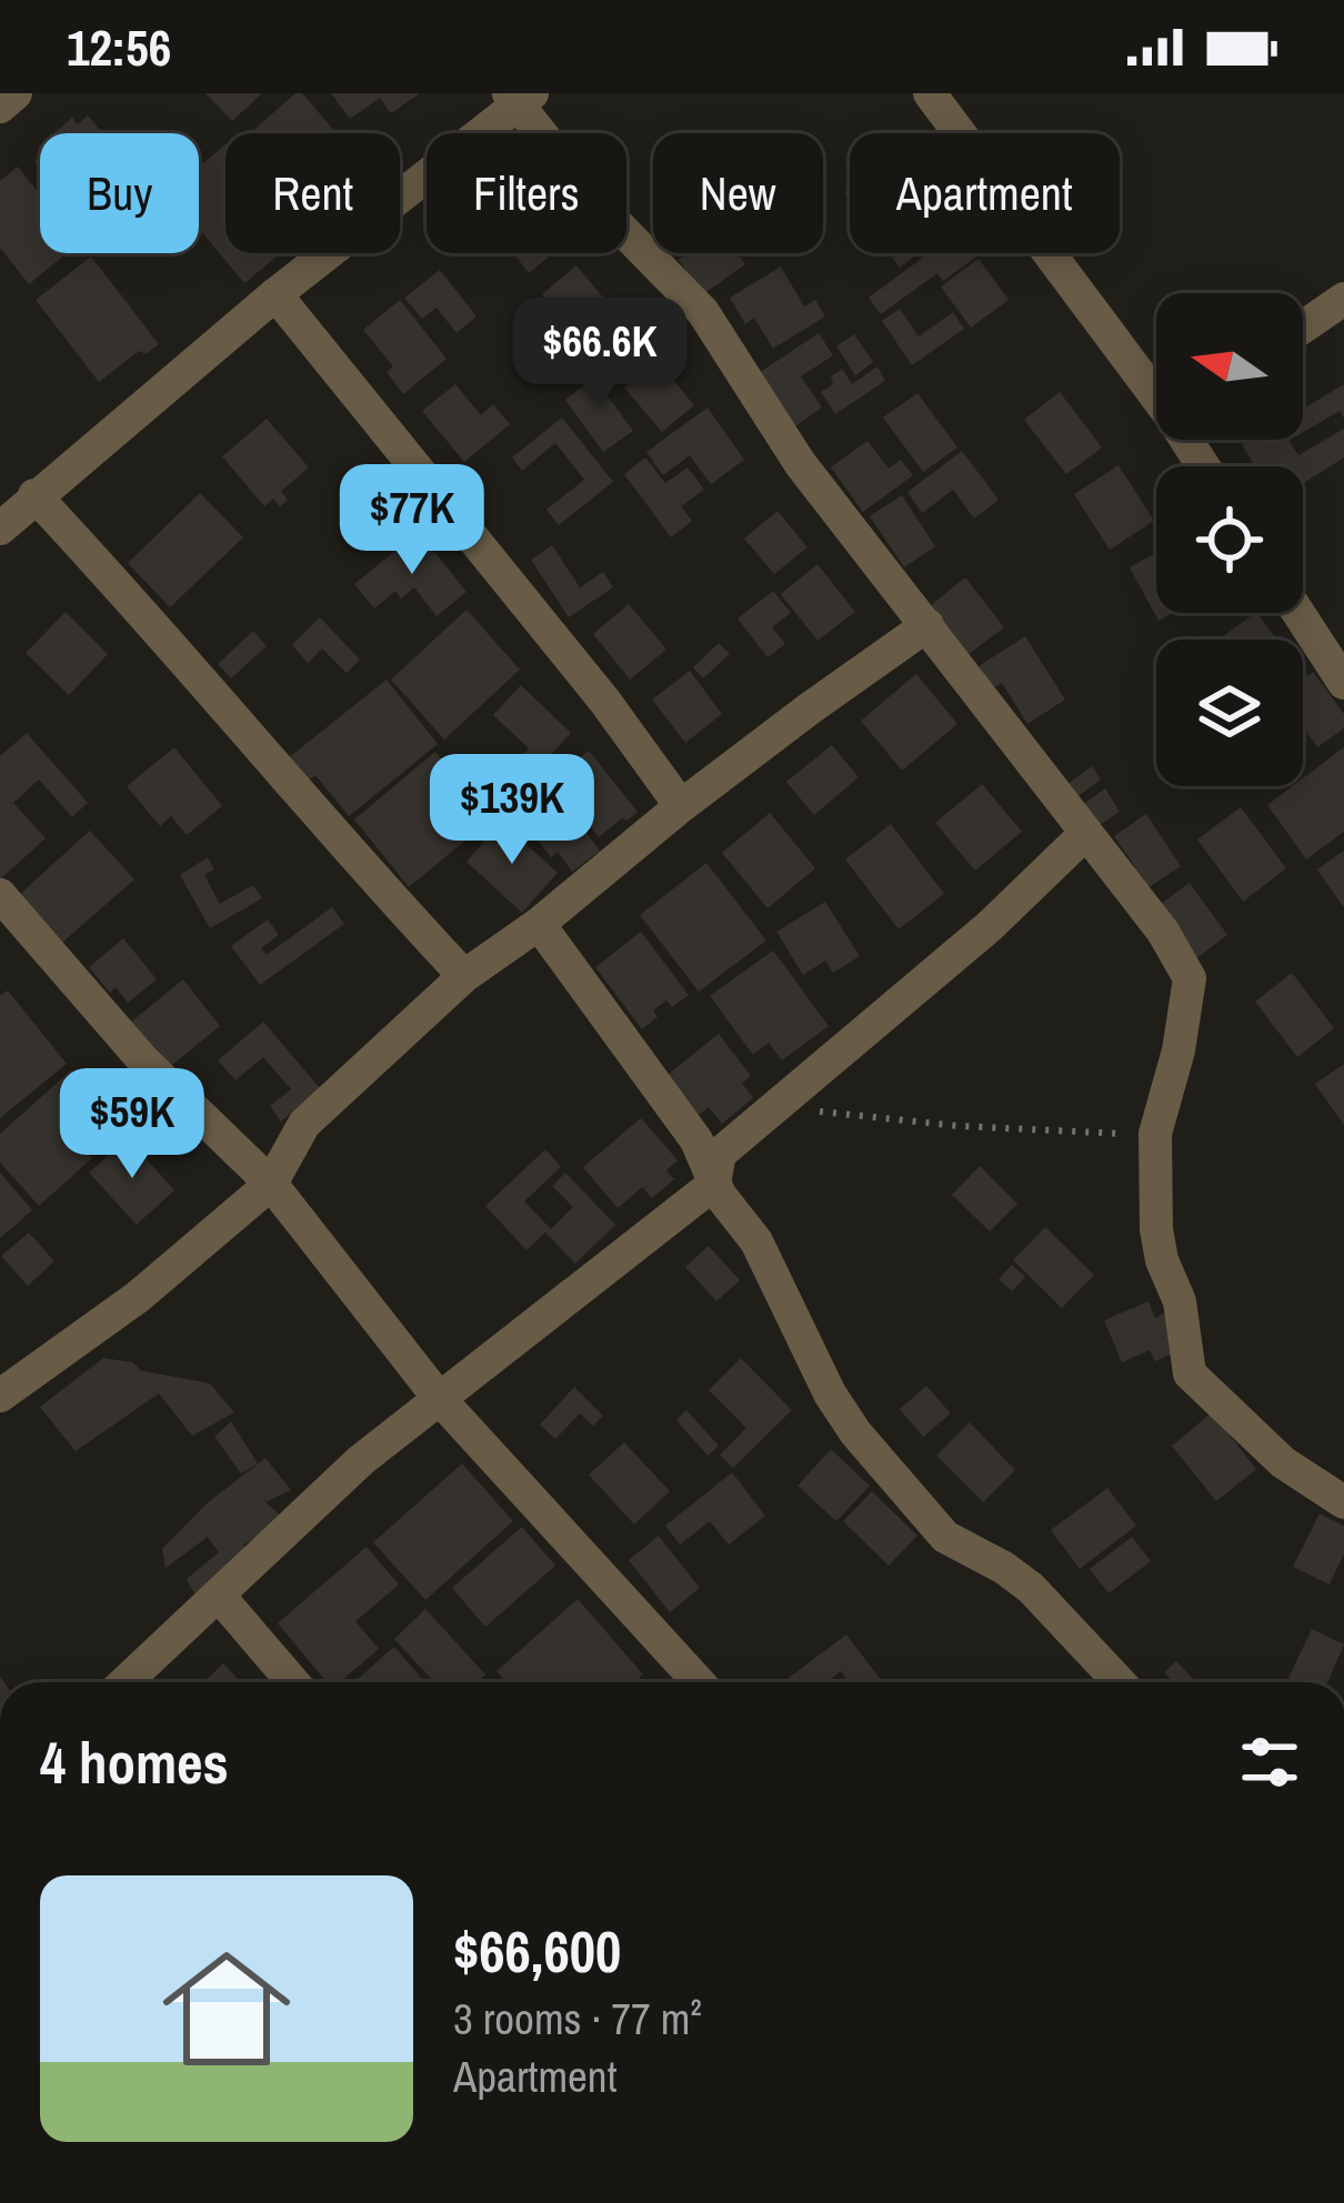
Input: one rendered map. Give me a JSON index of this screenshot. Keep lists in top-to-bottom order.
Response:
{
  "north": "left",
  "page": {
    "status": "12:56",
    "chip": [
      "Buy",
      "Rent",
      "Filters",
      "New",
      "Apartment"
    ],
    "price": [
      "$66.6K",
      "$77K",
      "$139K",
      "$59K"
    ],
    "heading": "4 homes",
    "list": [
      {
        "name": "$66,600",
        "note": "3 rooms · 77 m² · Apartment"
      }
    ]
  }
}
